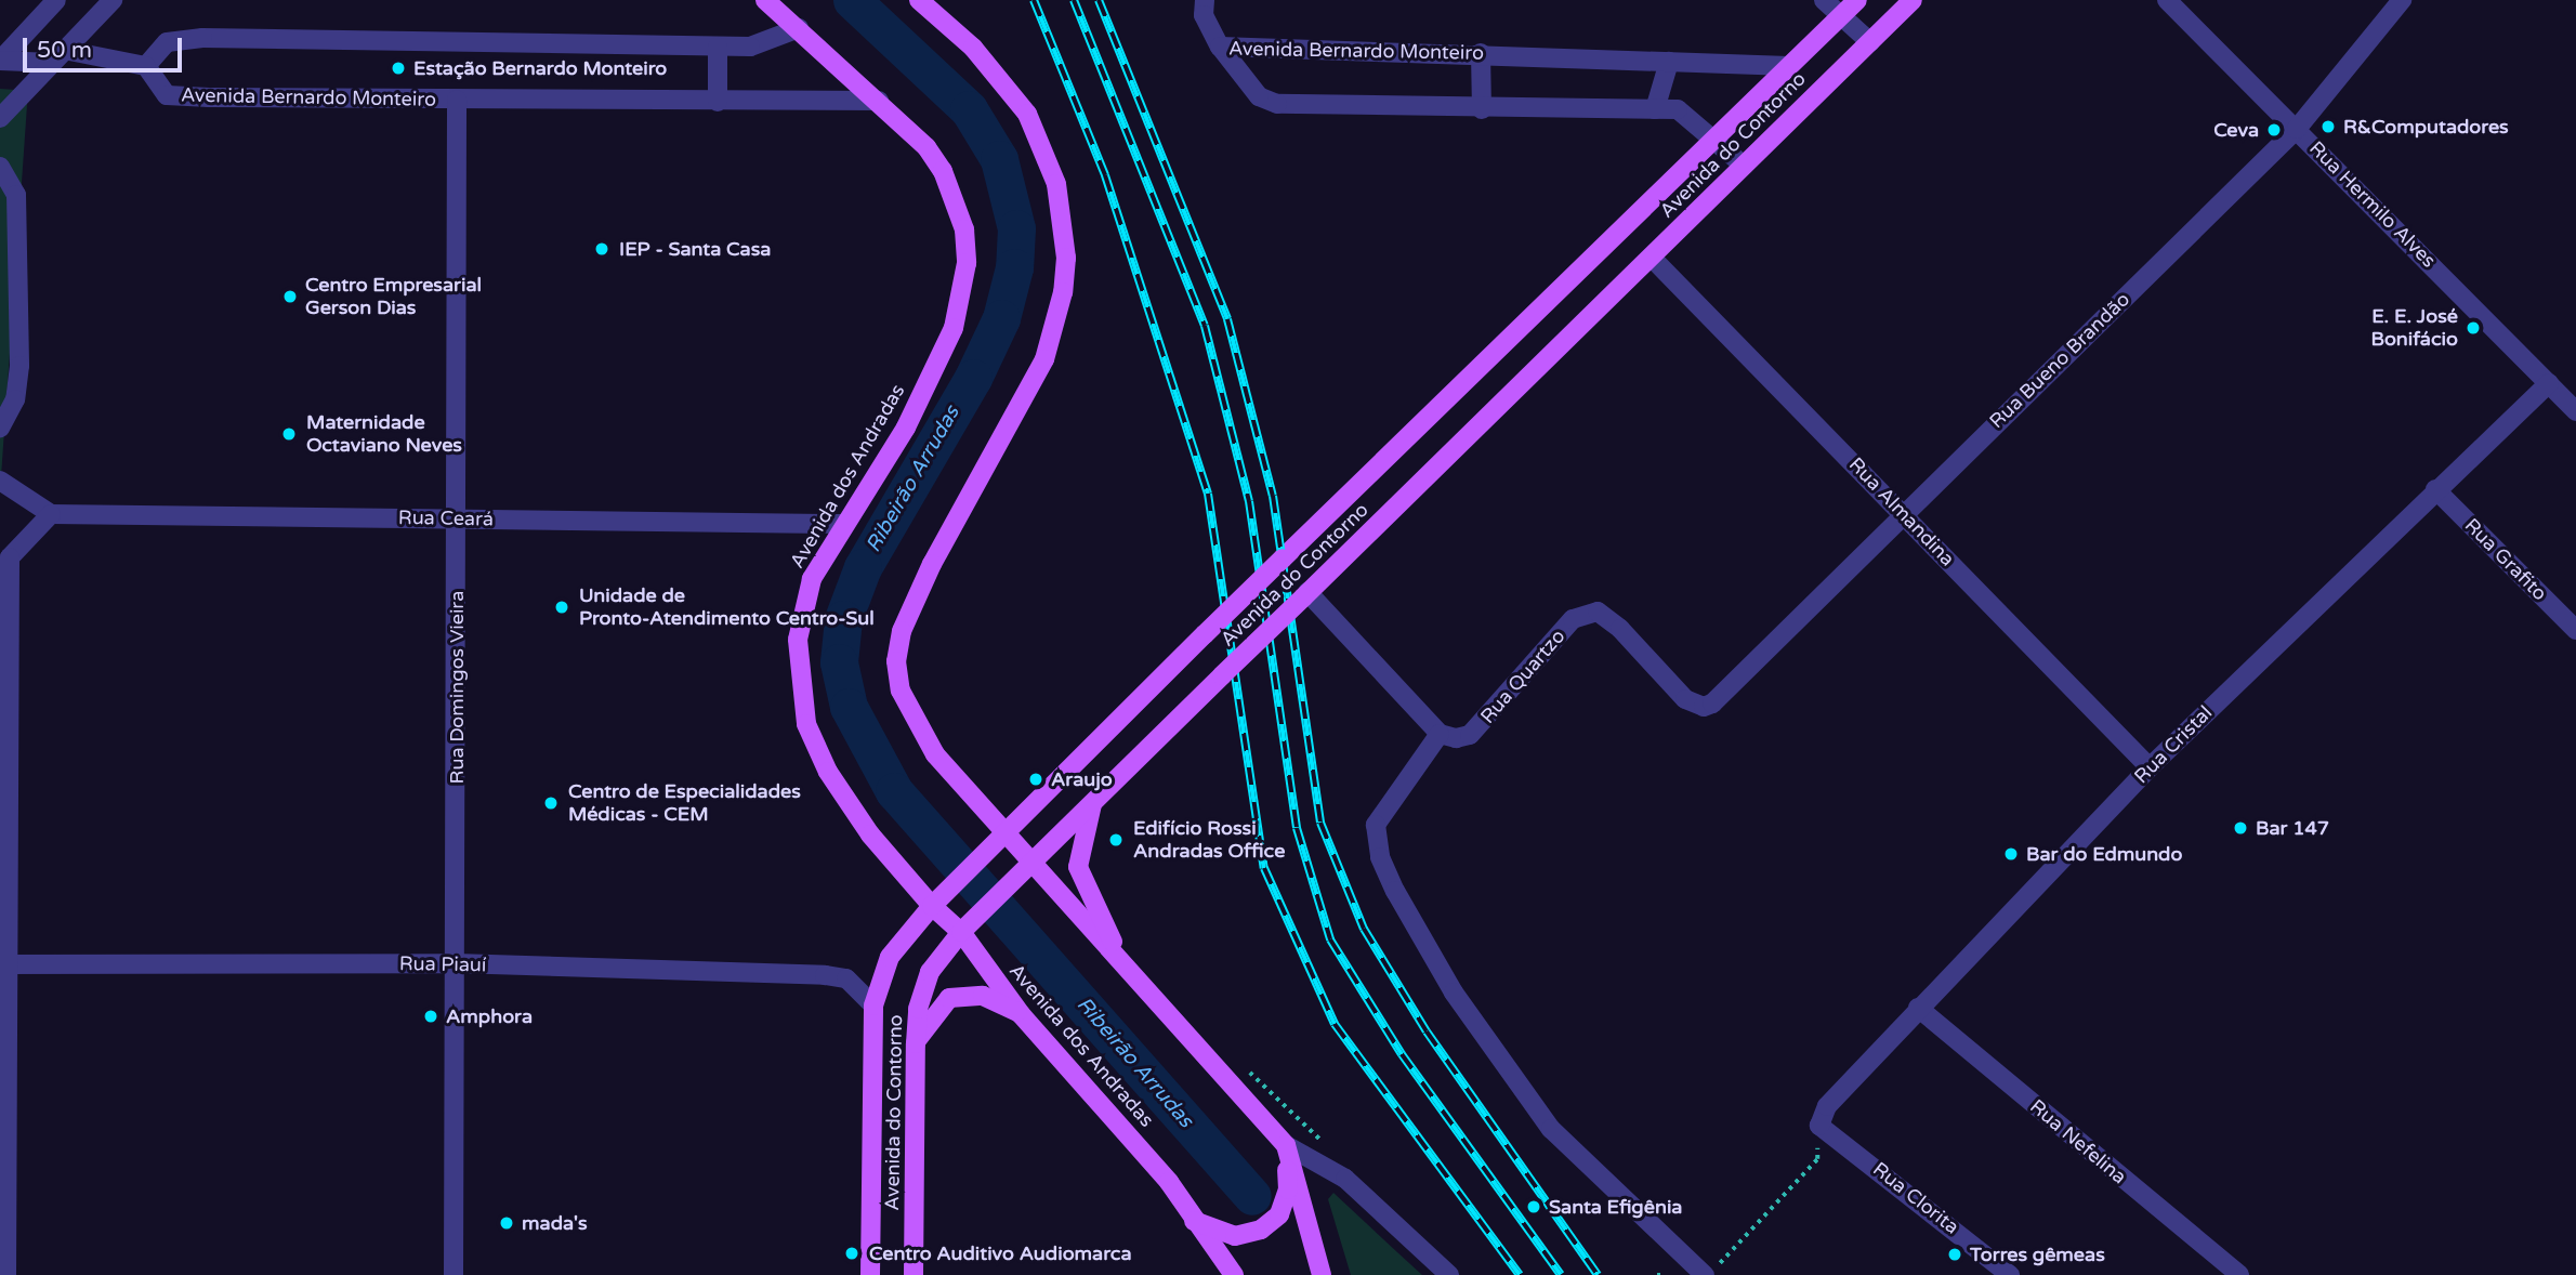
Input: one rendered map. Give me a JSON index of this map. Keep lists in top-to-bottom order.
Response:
{
  "streets": {
    "main road": ["Avenida do Contorno", "Avenida dos Andradas"],
    "street": [
      "Avenida Bernardo Monteiro",
      "Rua Hermilo Alves",
      "Rua Bueno Brandão",
      "Rua Almandina",
      "Rua Ceará",
      "Rua Grafito",
      "Rua Quartzo",
      "Rua Domingos Vieira",
      "Rua Cristal",
      "Rua Piauí",
      "Rua Nefelina",
      "Rua Clorita"
    ]
  },
  "crossings": [
    ["Avenida Bernardo Monteiro", "Avenida do Contorno"],
    ["Avenida Bernardo Monteiro", "Avenida dos Andradas"],
    ["Avenida Bernardo Monteiro", "Rua Domingos Vieira"],
    ["Avenida do Contorno", "Avenida dos Andradas"],
    ["Avenida do Contorno", "Rua Almandina"],
    ["Avenida do Contorno", "Rua Piauí"],
    ["Rua Hermilo Alves", "Rua Bueno Brandão"],
    ["Rua Hermilo Alves", "Rua Cristal"],
    ["Rua Bueno Brandão", "Rua Almandina"],
    ["Rua Bueno Brandão", "Rua Quartzo"],
    ["Avenida dos Andradas", "Rua Ceará"],
    ["Rua Almandina", "Rua Cristal"],
    ["Rua Ceará", "Rua Domingos Vieira"],
    ["Rua Grafito", "Rua Cristal"],
    ["Rua Domingos Vieira", "Rua Piauí"],
    ["Rua Cristal", "Rua Nefelina"],
    ["Rua Cristal", "Rua Clorita"]
  ],
  "water": ["Ribeirão Arrudas"],
  "places": [
    "Estação Bernardo Monteiro",
    "R&Computadores",
    "Ceva",
    "IEP - Santa Casa",
    "Centro Empresarial Gerson Dias",
    "E. E. José Bonifácio",
    "Maternidade Octaviano Neves",
    "Unidade de Pronto-Atendimento Centro-Sul",
    "Araujo",
    "Centro de Especialidades Médicas - CEM",
    "Bar 147",
    "Edifício Rossi Andradas Office",
    "Bar do Edmundo",
    "Amphora",
    "Santa Efigênia",
    "mada's",
    "Centro Auditivo Audiomarca",
    "Torres gêmeas"
  ],
  "scale_bar": "50 m"
}
